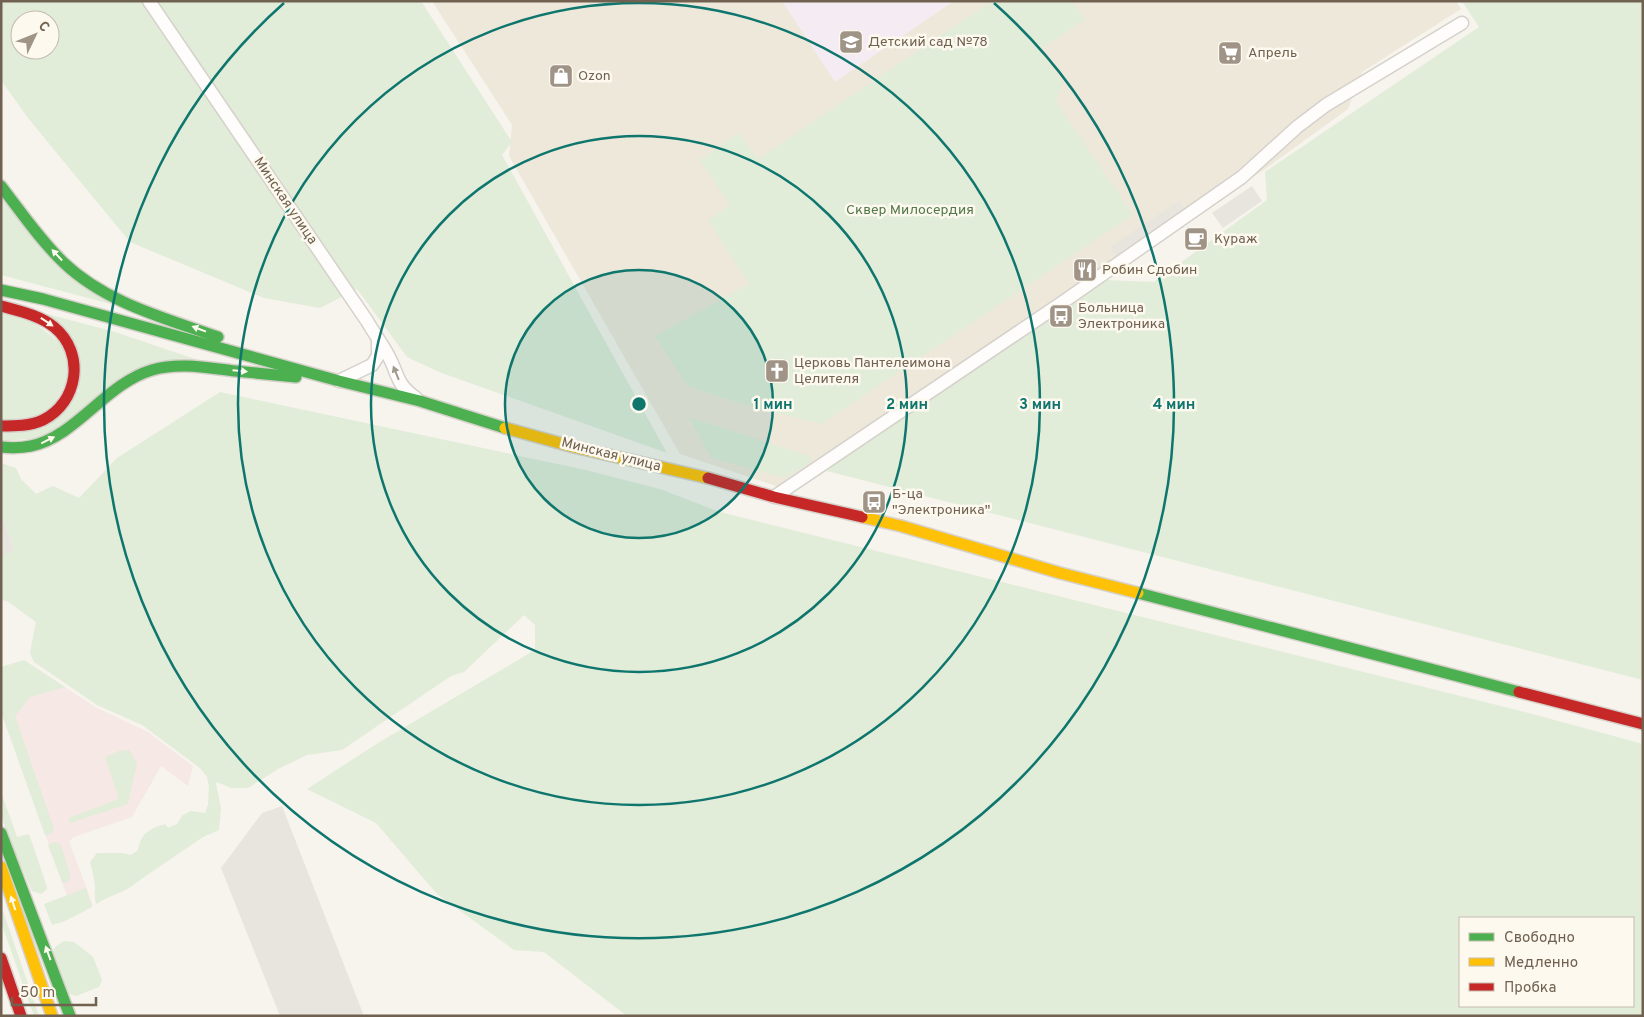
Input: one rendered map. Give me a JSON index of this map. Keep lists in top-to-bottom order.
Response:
{
  "streets": {
    "street": ["Минская улица"]
  },
  "parks": ["Сквер Милосердия"],
  "places": {
    "school or university": ["Детский сад №78"],
    "supermarket": ["Апрель"],
    "shop": ["Ozon"],
    "cafe": ["Кураж"],
    "restaurant": ["Робин Сдобин"],
    "bus stop": ["Больница Электроника", "Б-ца \"Электроника\""],
    "church": ["Церковь Пантелеимона Целителя"]
  },
  "legend": ["Свободно", "Медленно", "Пробка"],
  "scale_bar": "50 m",
  "north": "top right",
  "rings": [
    "1 мин",
    "2 мин",
    "3 мин",
    "4 мин"
  ]
}
